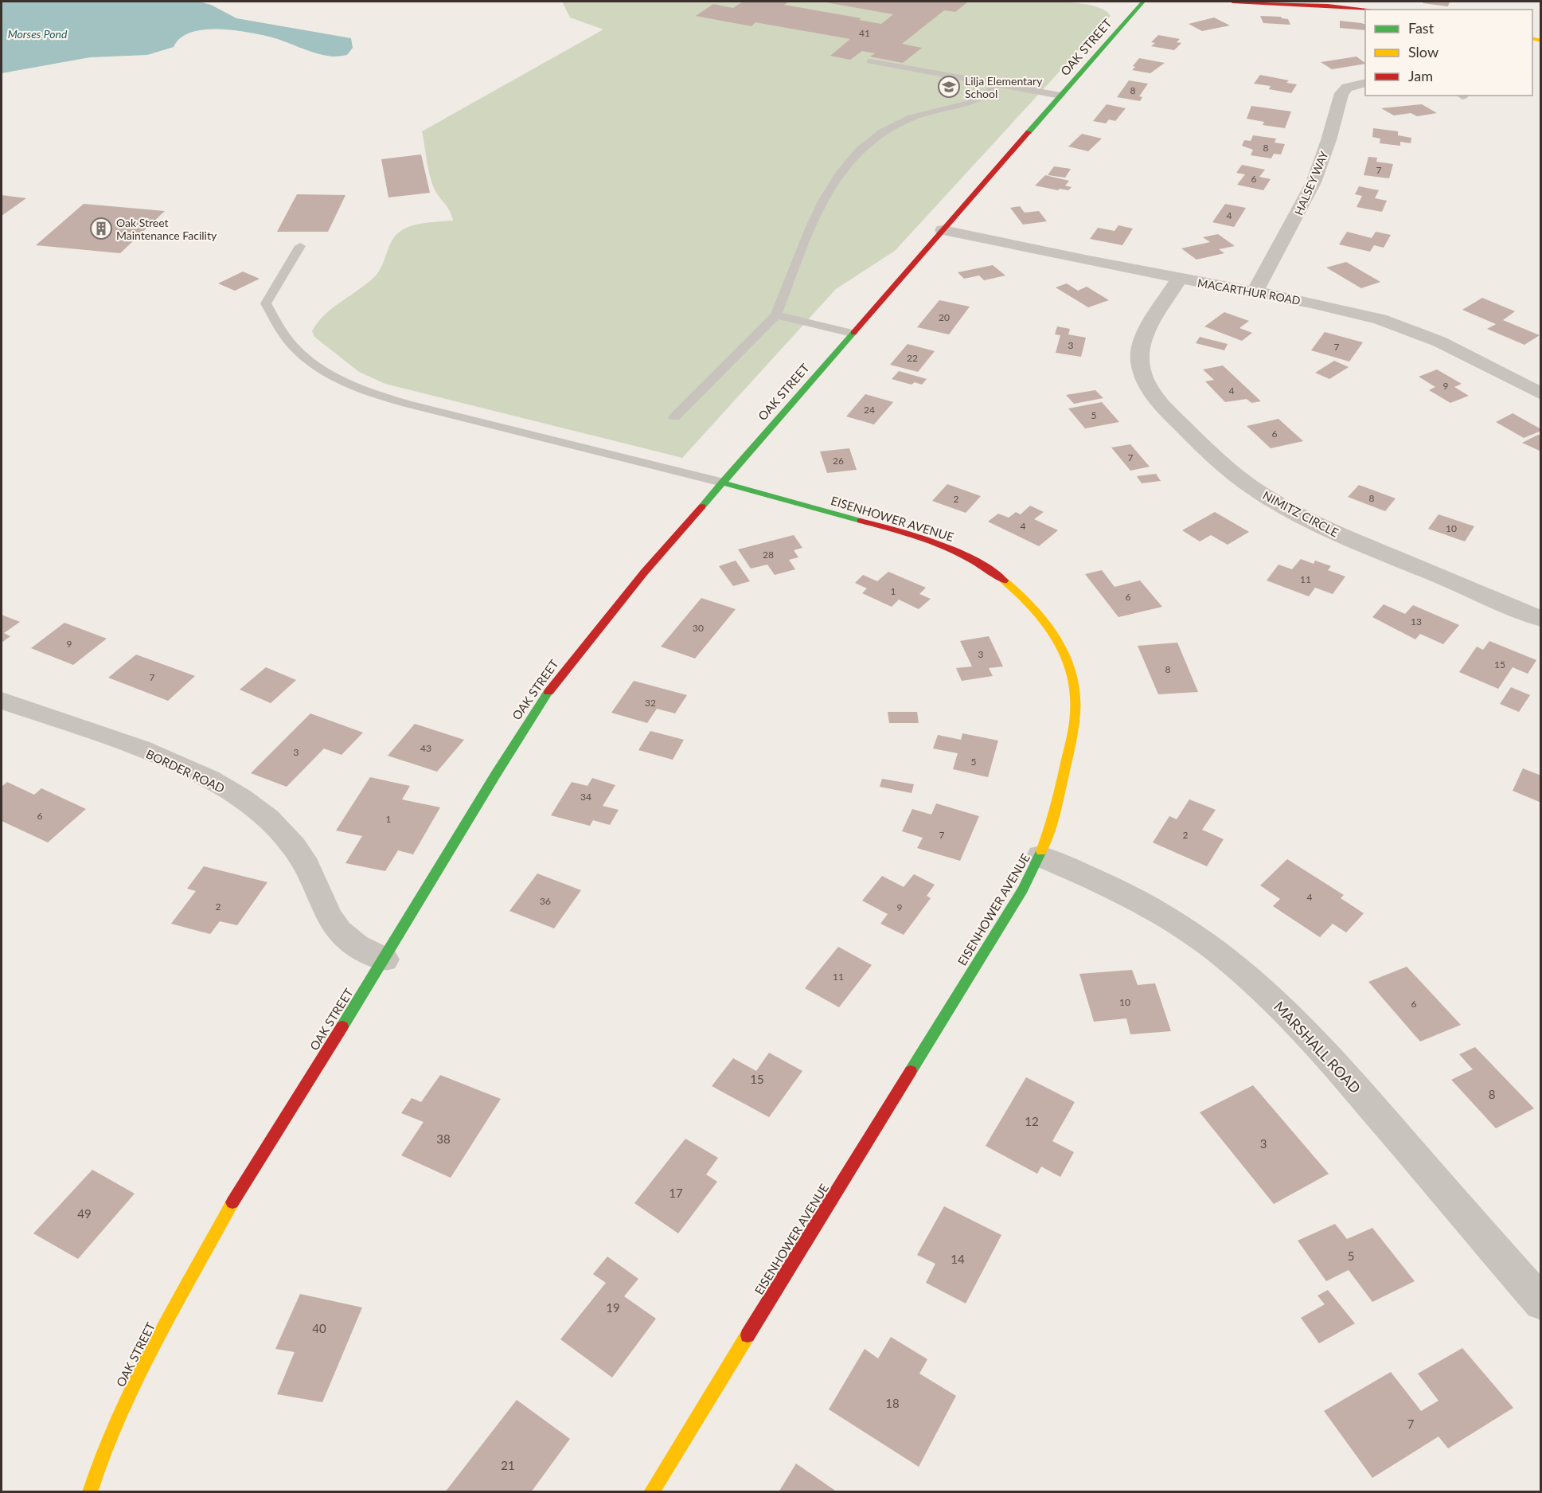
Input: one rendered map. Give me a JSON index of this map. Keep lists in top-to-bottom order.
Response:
{
  "streets": {
    "street": [
      "OAK STREET",
      "HALSEY WAY",
      "MACARTHUR ROAD",
      "NIMITZ CIRCLE",
      "EISENHOWER AVENUE",
      "BORDER ROAD",
      "MARSHALL ROAD"
    ]
  },
  "crossings": [
    ["OAK STREET", "MACARTHUR ROAD"],
    ["OAK STREET", "EISENHOWER AVENUE"],
    ["OAK STREET", "BORDER ROAD"],
    ["HALSEY WAY", "MACARTHUR ROAD"],
    ["MACARTHUR ROAD", "NIMITZ CIRCLE"],
    ["EISENHOWER AVENUE", "MARSHALL ROAD"]
  ],
  "water": ["Morses Pond"],
  "places": {
    "school or university": ["Lilja Elementary School"],
    "building": ["Oak Street Maintenance Facility"]
  },
  "house_numbers": [
    "41",
    "8",
    "8",
    "7",
    "6",
    "4",
    "20",
    "3",
    "7",
    "22",
    "9",
    "4",
    "24",
    "5",
    "6",
    "7",
    "26",
    "8",
    "2",
    "4",
    "10",
    "28",
    "11",
    "1",
    "6",
    "13",
    "30",
    "9",
    "3",
    "15",
    "8",
    "7",
    "32",
    "43",
    "3",
    "5",
    "34",
    "6",
    "1",
    "7",
    "2",
    "4",
    "36",
    "2",
    "9",
    "11",
    "10",
    "6",
    "15",
    "8",
    "12",
    "38",
    "3",
    "17",
    "49",
    "5",
    "14",
    "19",
    "40",
    "18",
    "7",
    "21"
  ],
  "legend": ["Fast", "Slow", "Jam"]
}
